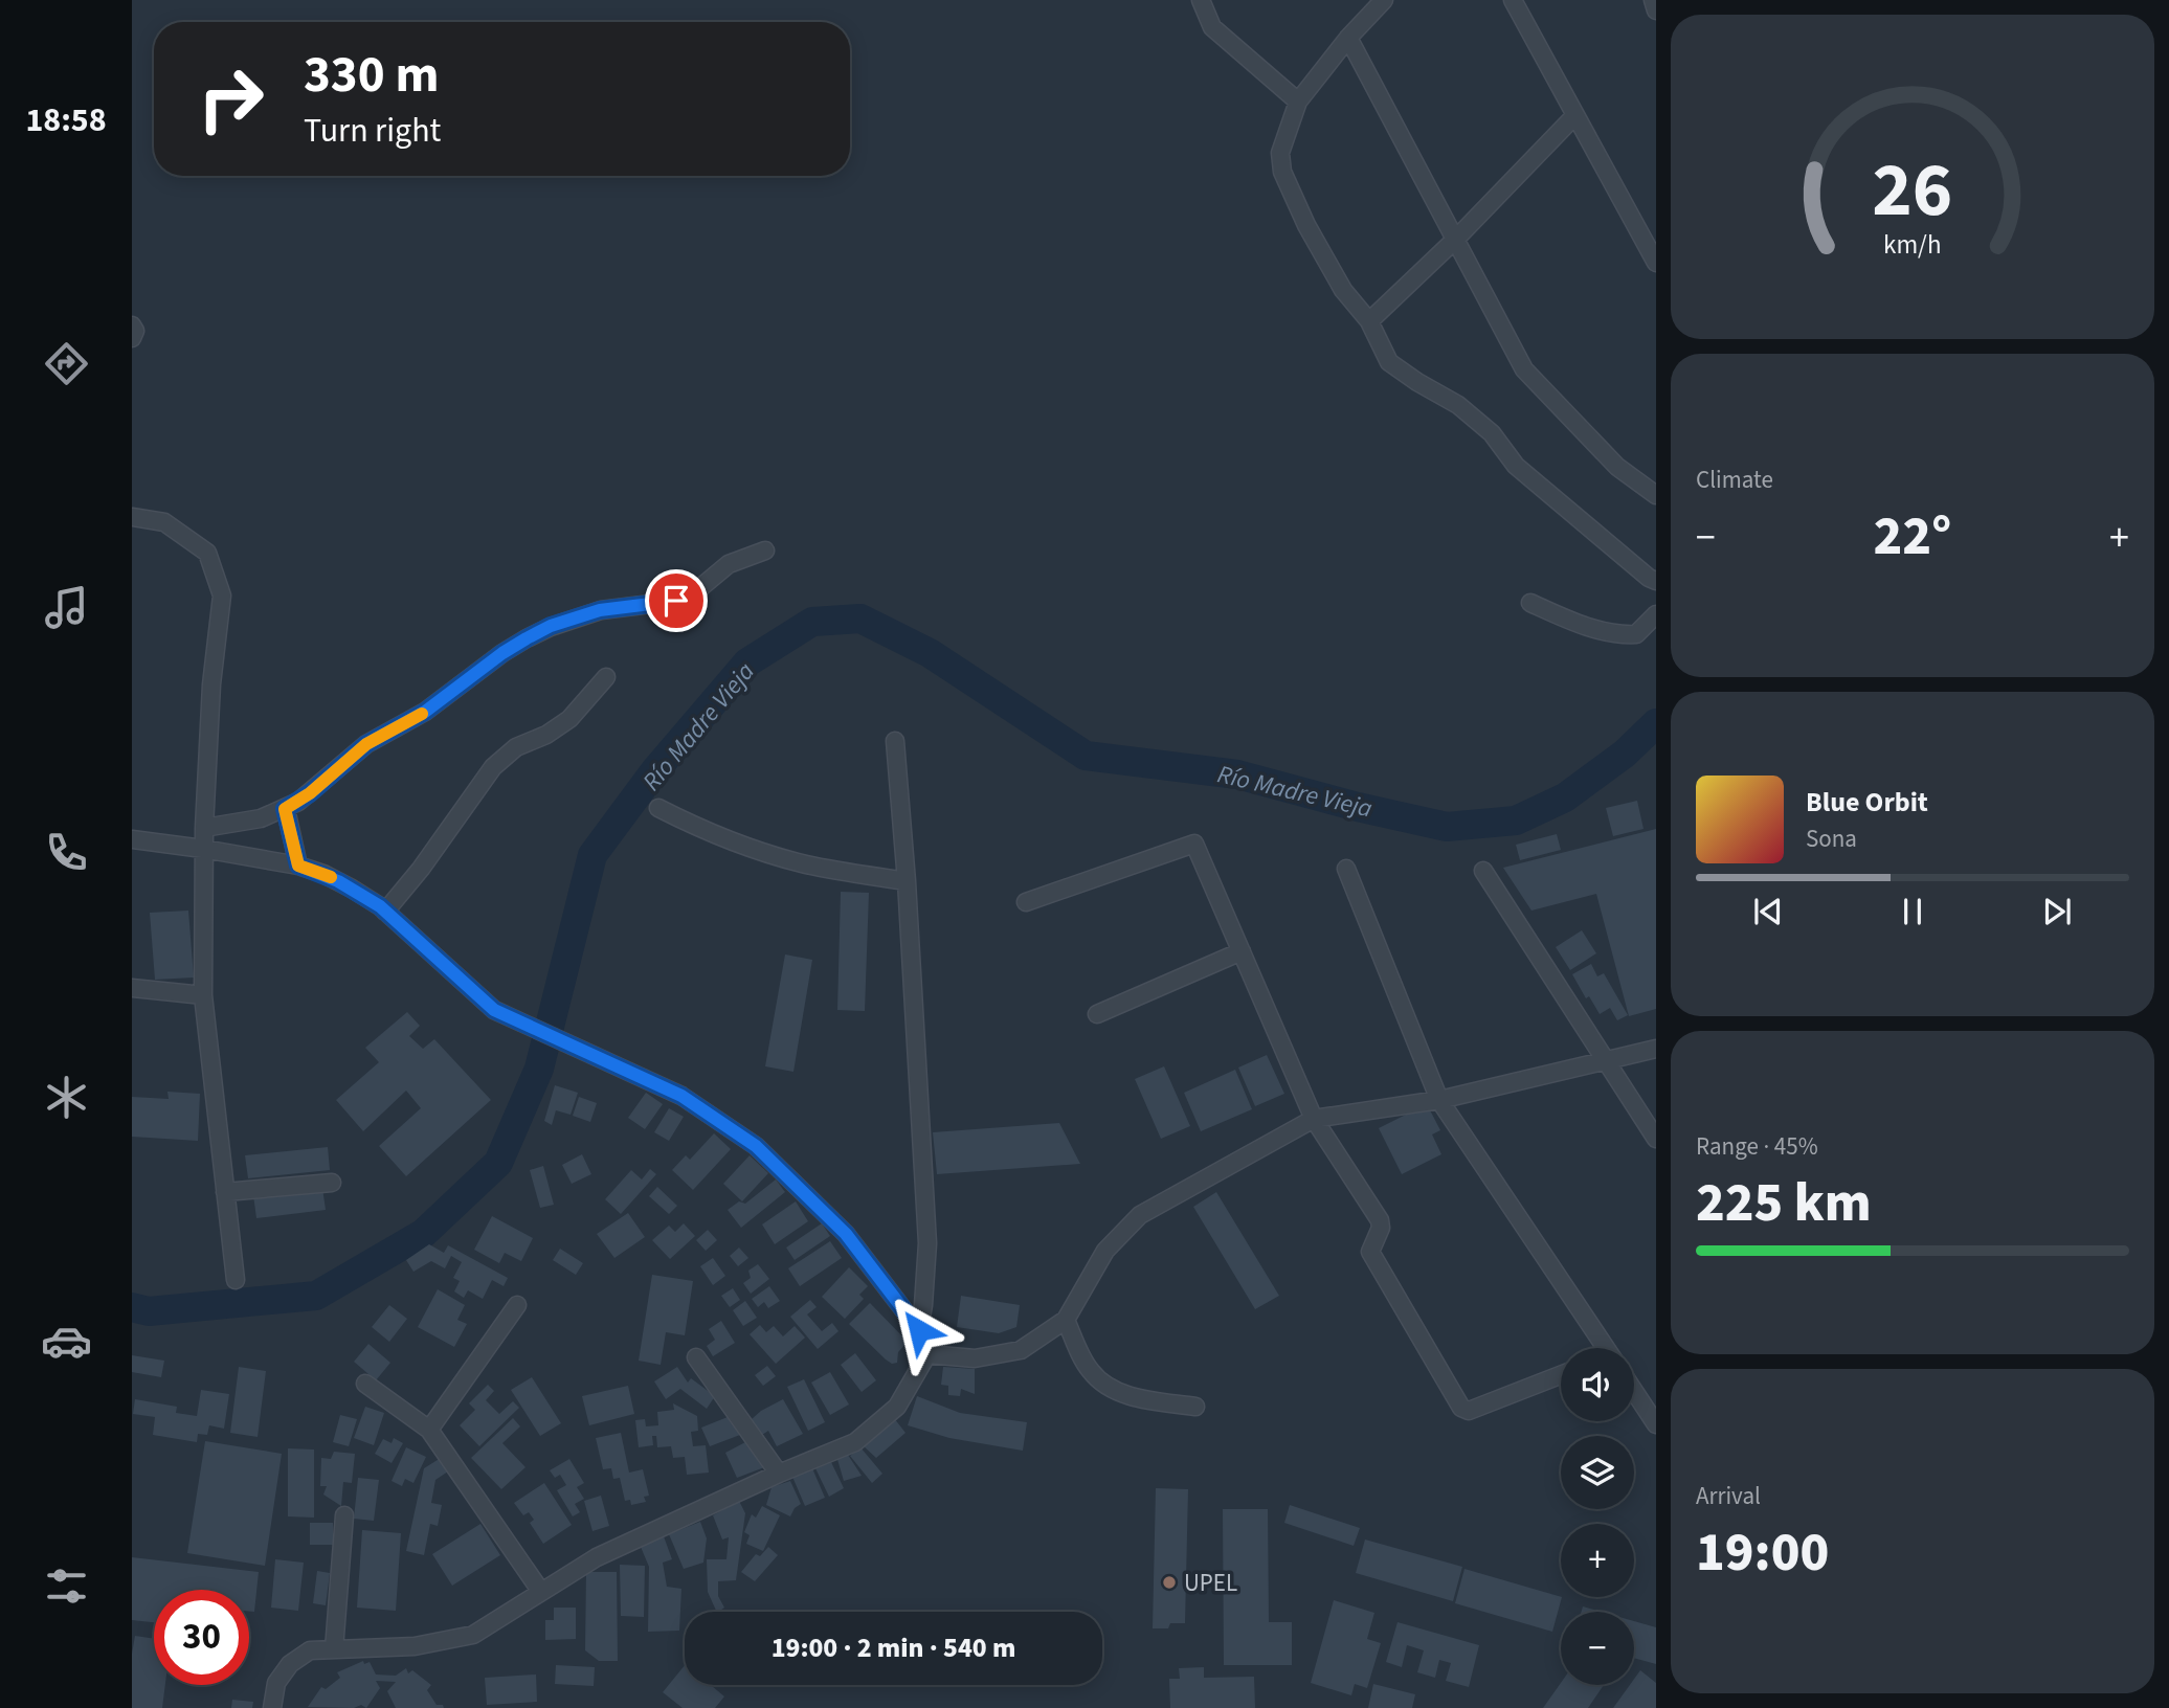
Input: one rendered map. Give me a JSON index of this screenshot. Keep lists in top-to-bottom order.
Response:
{
  "water": ["Río Madre Vieja"],
  "places": ["UPEL"],
  "page": {
    "tabs": "18:58",
    "turn": ["330 m", "Turn right"],
    "tile": [
      "Climate",
      ["Range · 45%", "225 km"],
      ["Arrival", "19:00"]
    ],
    "heat": ["−", "22°", "+"],
    "song": ["Blue Orbit", "Sona"],
    "map_buttons": ["+", "−"],
    "limit": "30",
    "trip": "19:00 · 2 min · 540 m",
    "gauge": ["26", "km/h"]
  }
}
